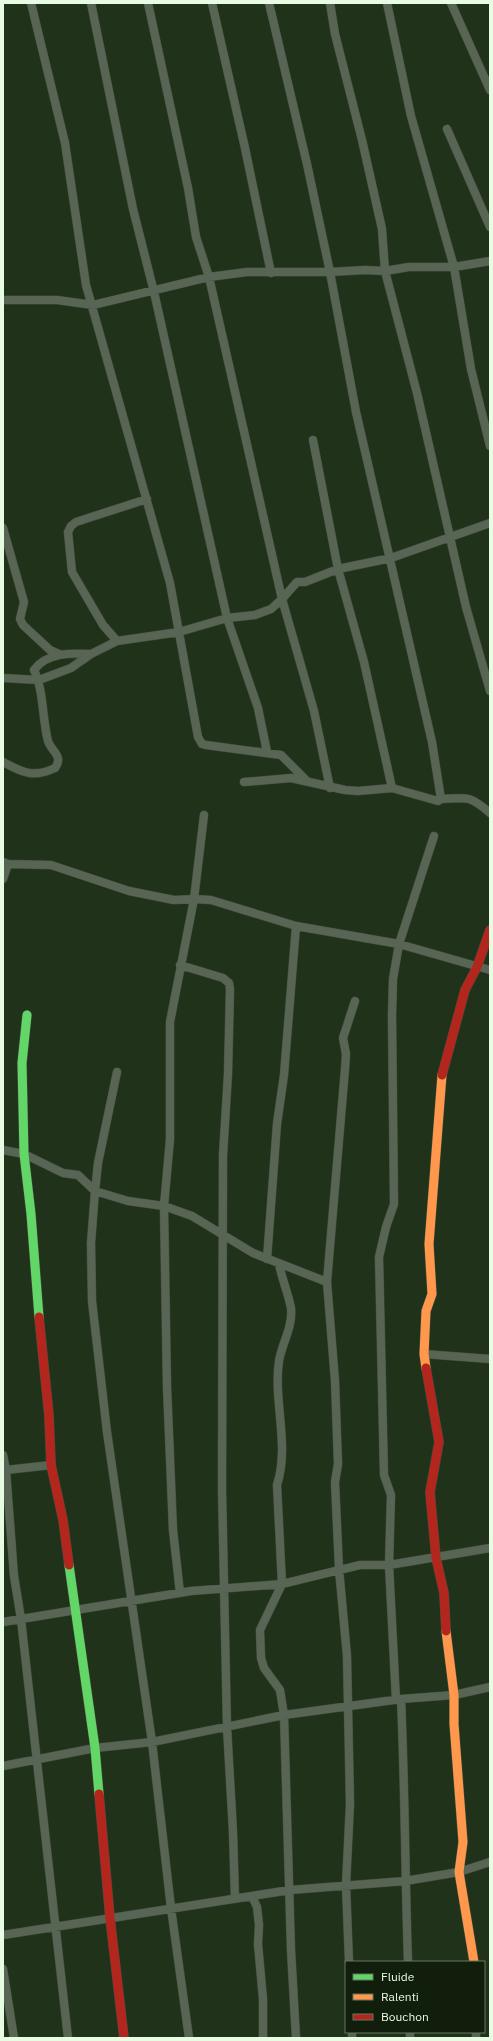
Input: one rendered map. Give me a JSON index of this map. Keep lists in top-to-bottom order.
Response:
{
  "legend": ["Fluide", "Ralenti", "Bouchon"]
}
